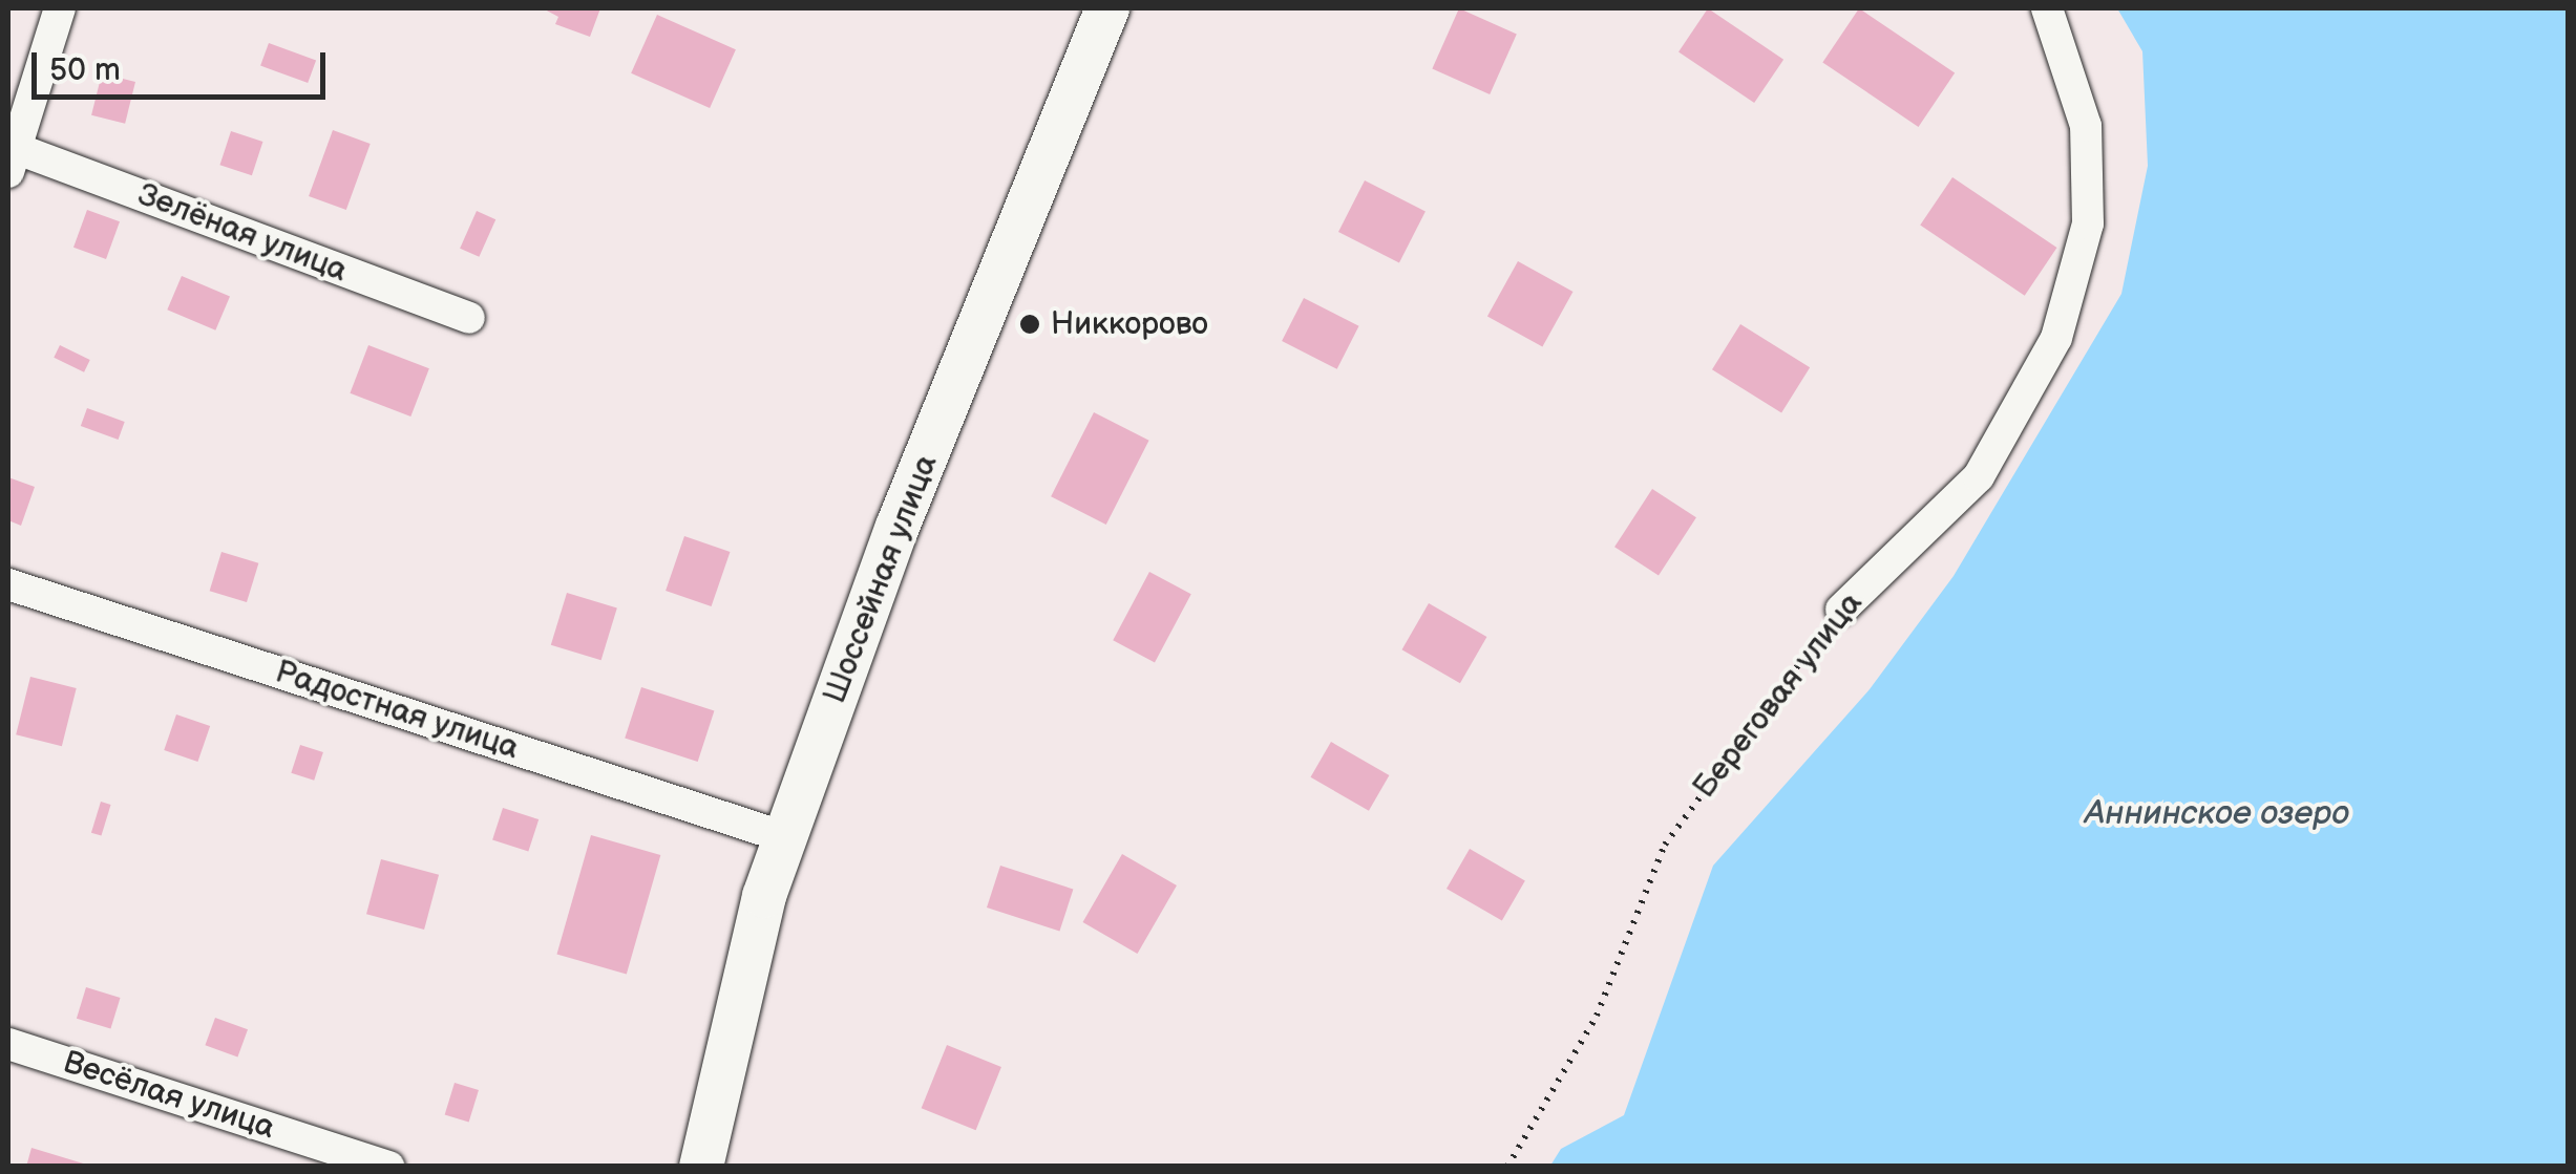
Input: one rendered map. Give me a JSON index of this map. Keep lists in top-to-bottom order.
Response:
{
  "streets": {
    "main road": ["Шоссейная улица"],
    "street": [
      "Зелёная улица",
      "Береговая улица",
      "Радостная улица",
      "Весёлая улица"
    ]
  },
  "crossings": [
    ["Шоссейная улица", "Радостная улица"]
  ],
  "water": ["Аннинское озеро"],
  "places": ["Никкорово"],
  "scale_bar": "50 m"
}
